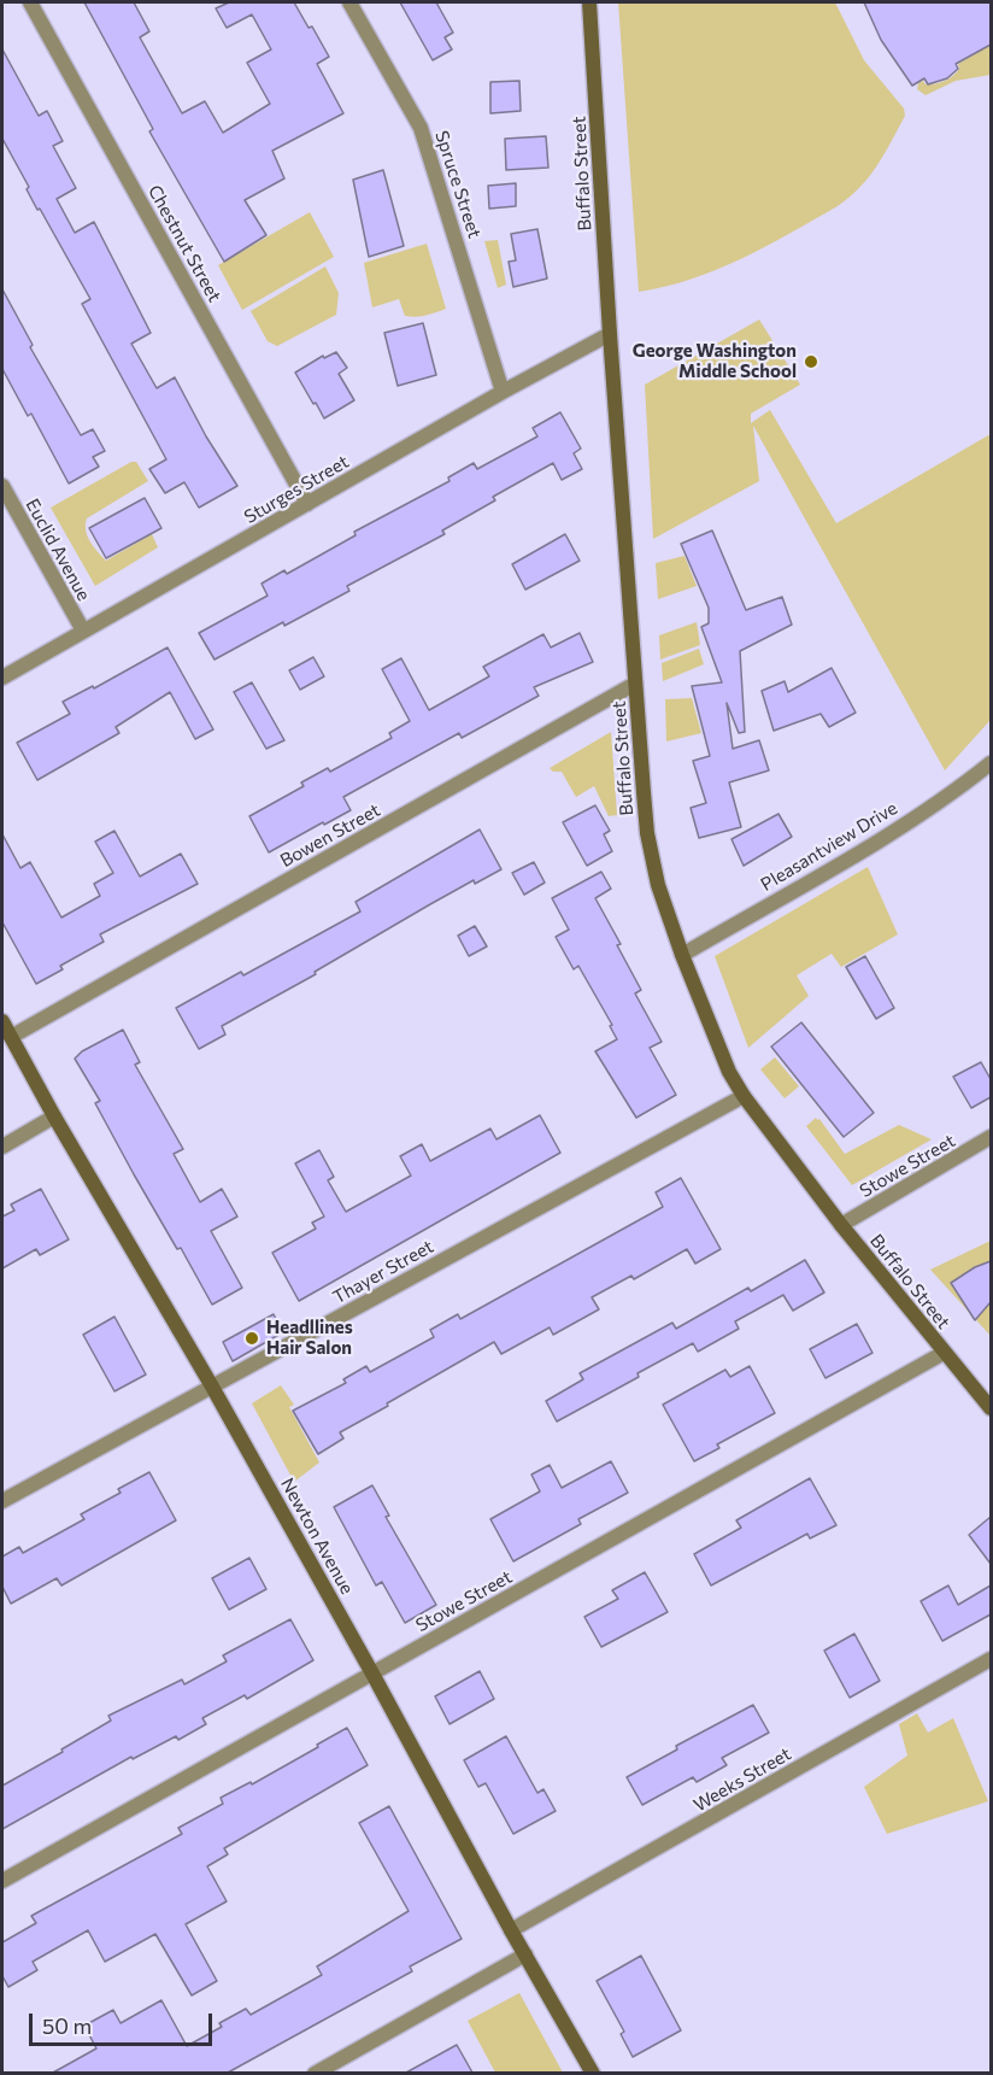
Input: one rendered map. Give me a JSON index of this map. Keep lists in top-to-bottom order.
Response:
{
  "streets": {
    "street": [
      "Buffalo Street",
      "Spruce Street",
      "Chestnut Street",
      "Sturges Street",
      "Euclid Avenue",
      "Bowen Street",
      "Pleasantview Drive",
      "Stowe Street",
      "Thayer Street",
      "Newton Avenue",
      "Weeks Street"
    ]
  },
  "crossings": [
    ["Buffalo Street", "Sturges Street"],
    ["Buffalo Street", "Bowen Street"],
    ["Buffalo Street", "Pleasantview Drive"],
    ["Buffalo Street", "Stowe Street"],
    ["Buffalo Street", "Thayer Street"],
    ["Spruce Street", "Sturges Street"],
    ["Chestnut Street", "Sturges Street"],
    ["Sturges Street", "Euclid Avenue"],
    ["Bowen Street", "Newton Avenue"],
    ["Stowe Street", "Newton Avenue"],
    ["Thayer Street", "Newton Avenue"],
    ["Newton Avenue", "Weeks Street"]
  ],
  "places": ["George Washington Middle School", "Headllines Hair Salon"],
  "scale_bar": "50 m"
}
